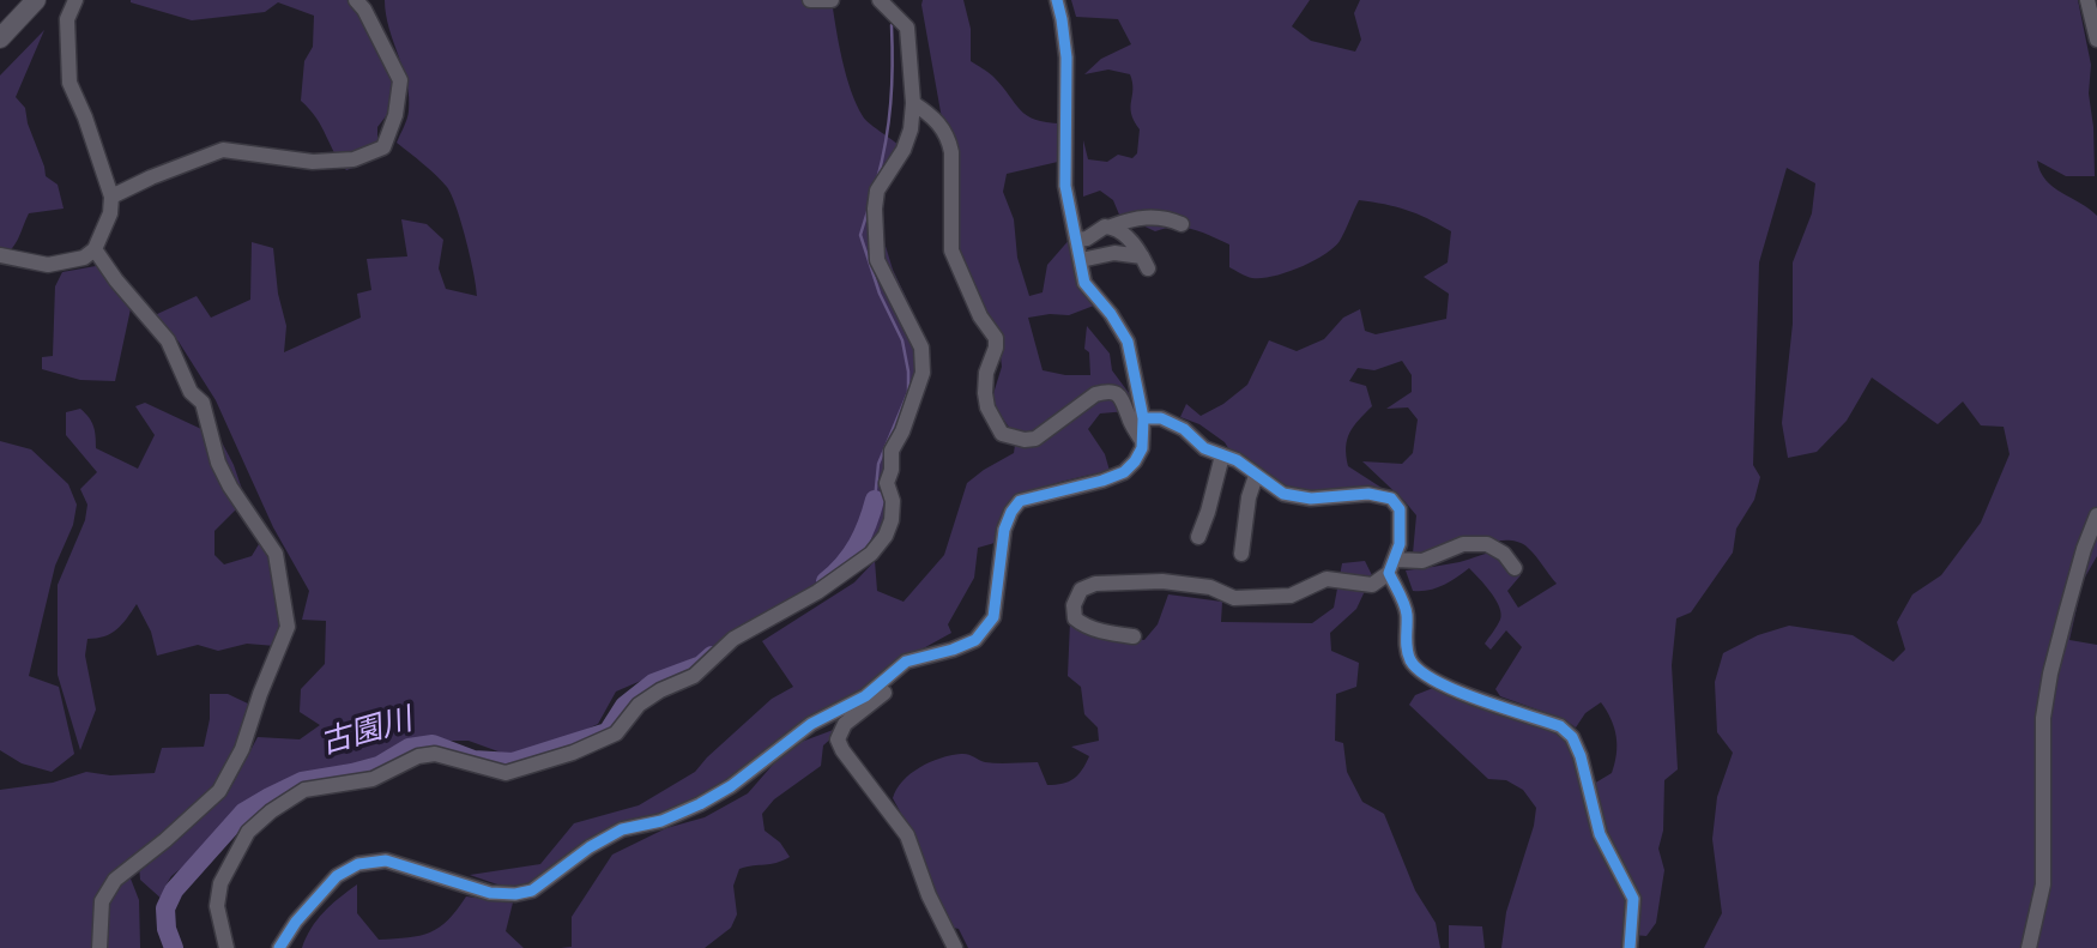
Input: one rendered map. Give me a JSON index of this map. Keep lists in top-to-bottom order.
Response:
{
  "water": ["古園川"]
}
